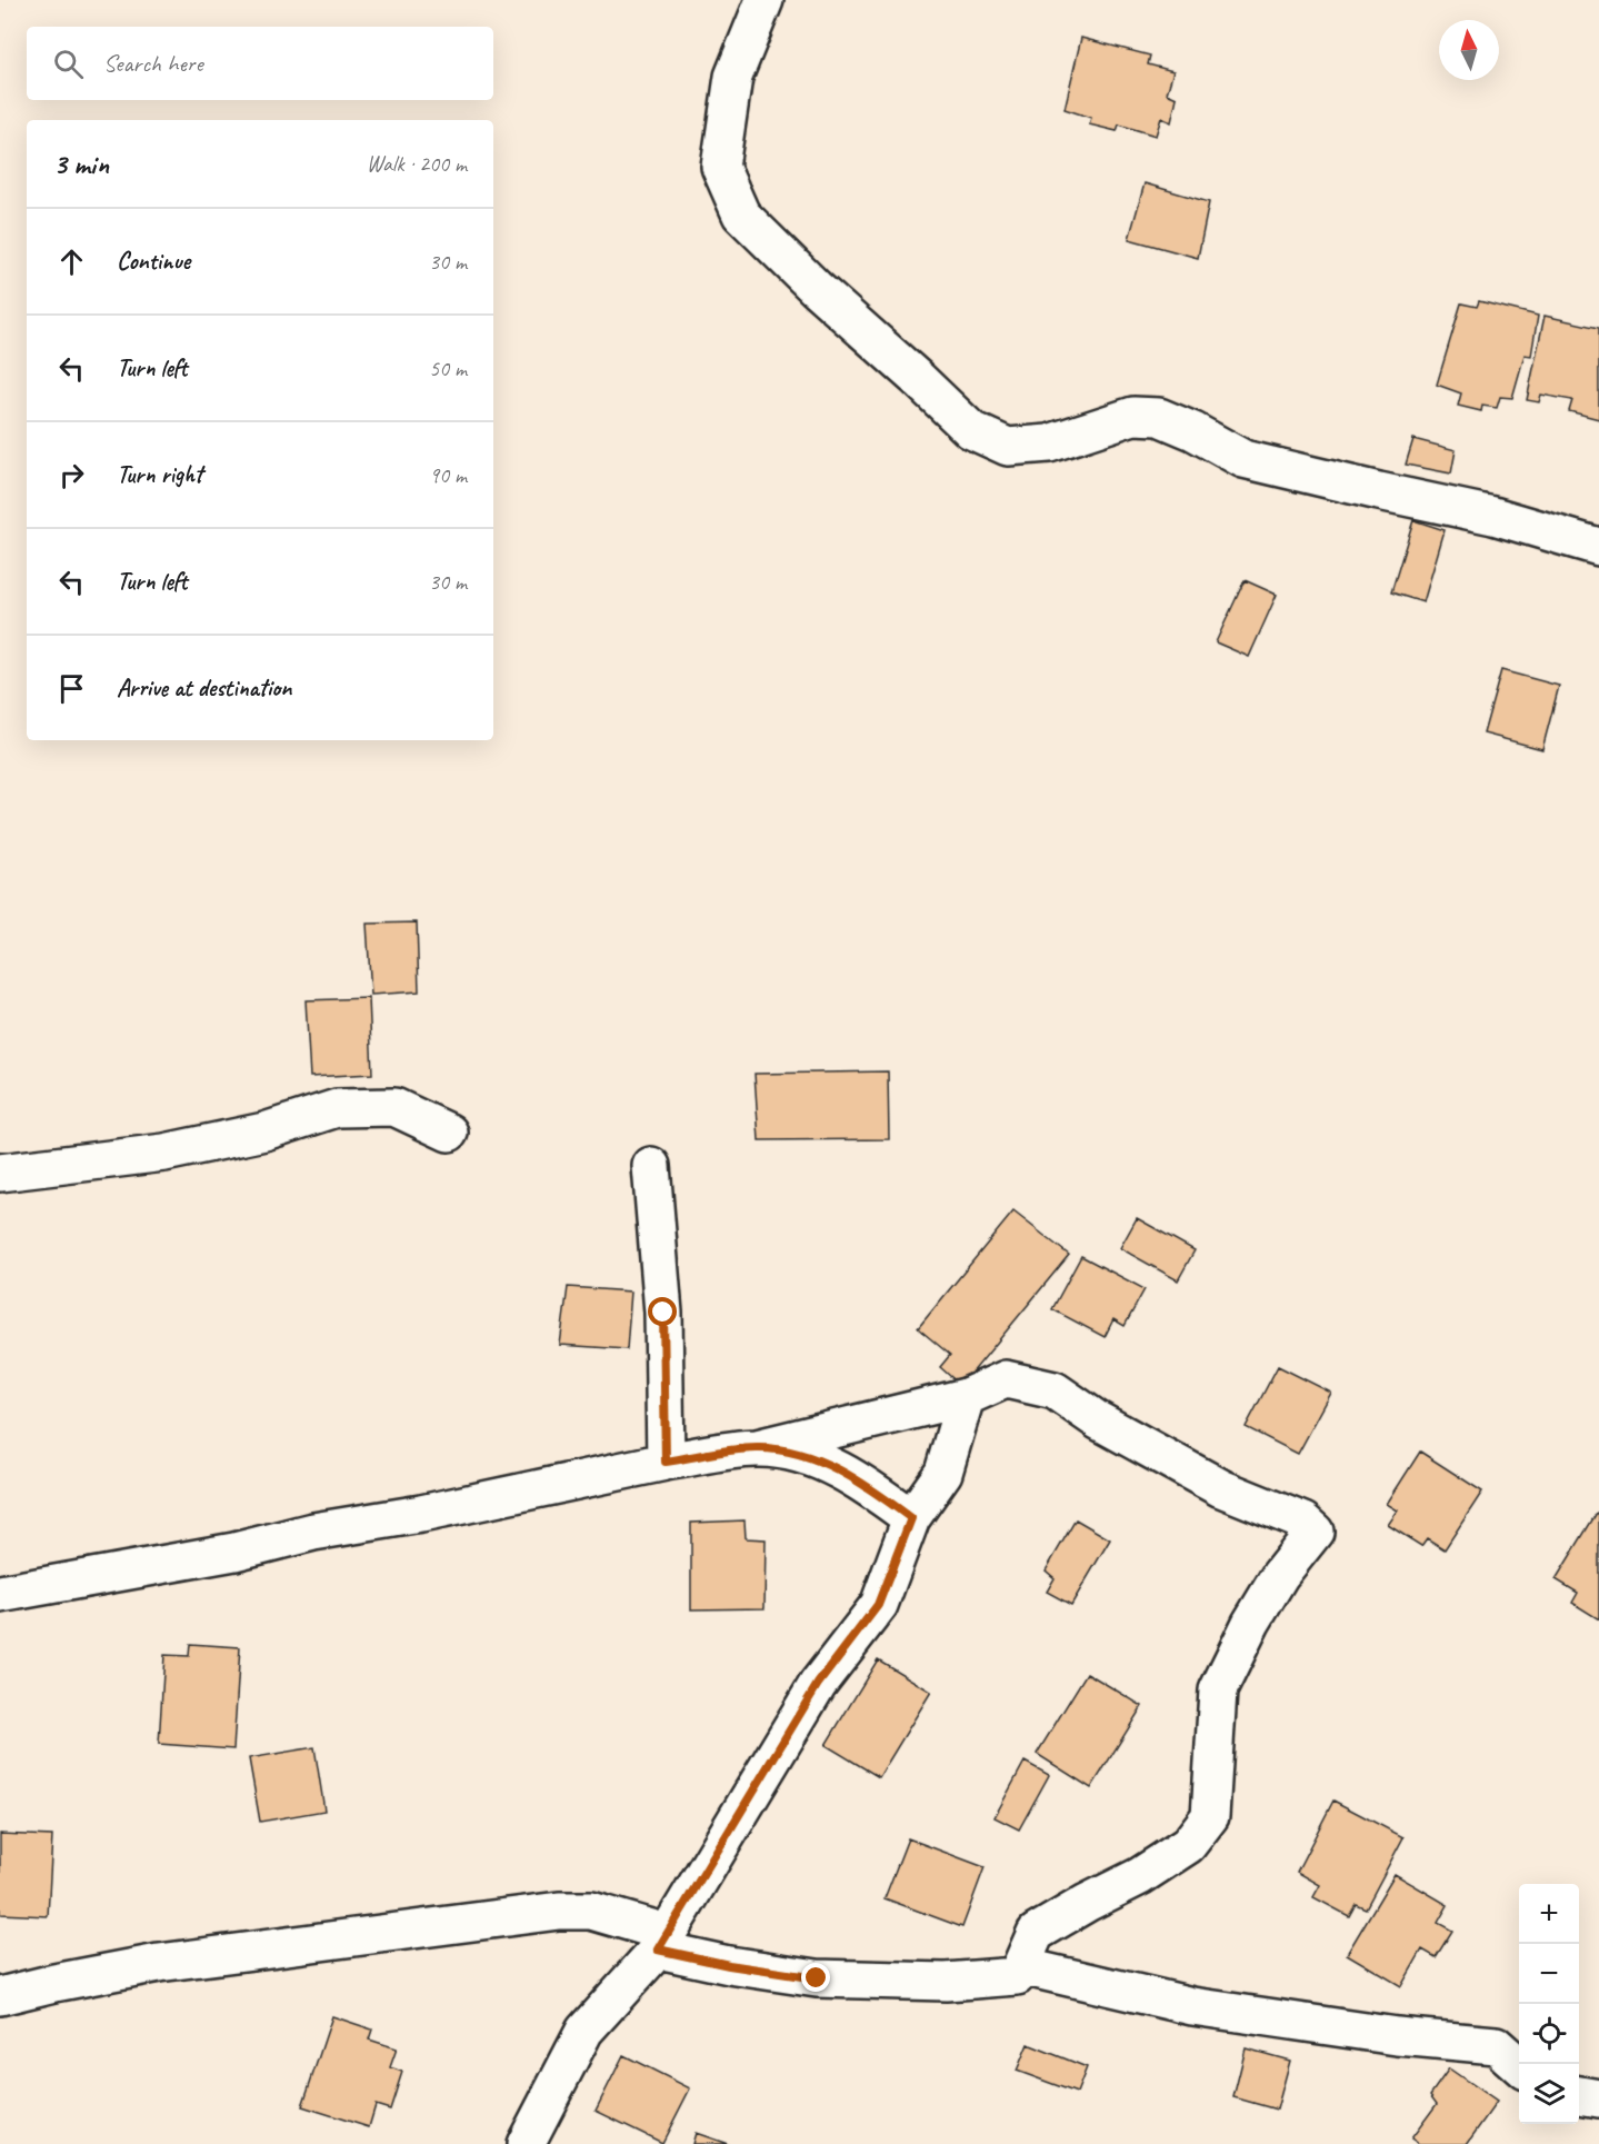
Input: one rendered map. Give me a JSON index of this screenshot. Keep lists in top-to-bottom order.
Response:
{
  "north": "top",
  "page": {
    "search": "Search here",
    "heading": ["3 min", "Walk · 200 m"],
    "list": [
      ["Continue", "30 m"],
      ["Turn left", "50 m"],
      ["Turn right", "90 m"],
      ["Turn left", "30 m"],
      "Arrive at destination"
    ],
    "map_buttons": ["+", "−"]
  }
}
